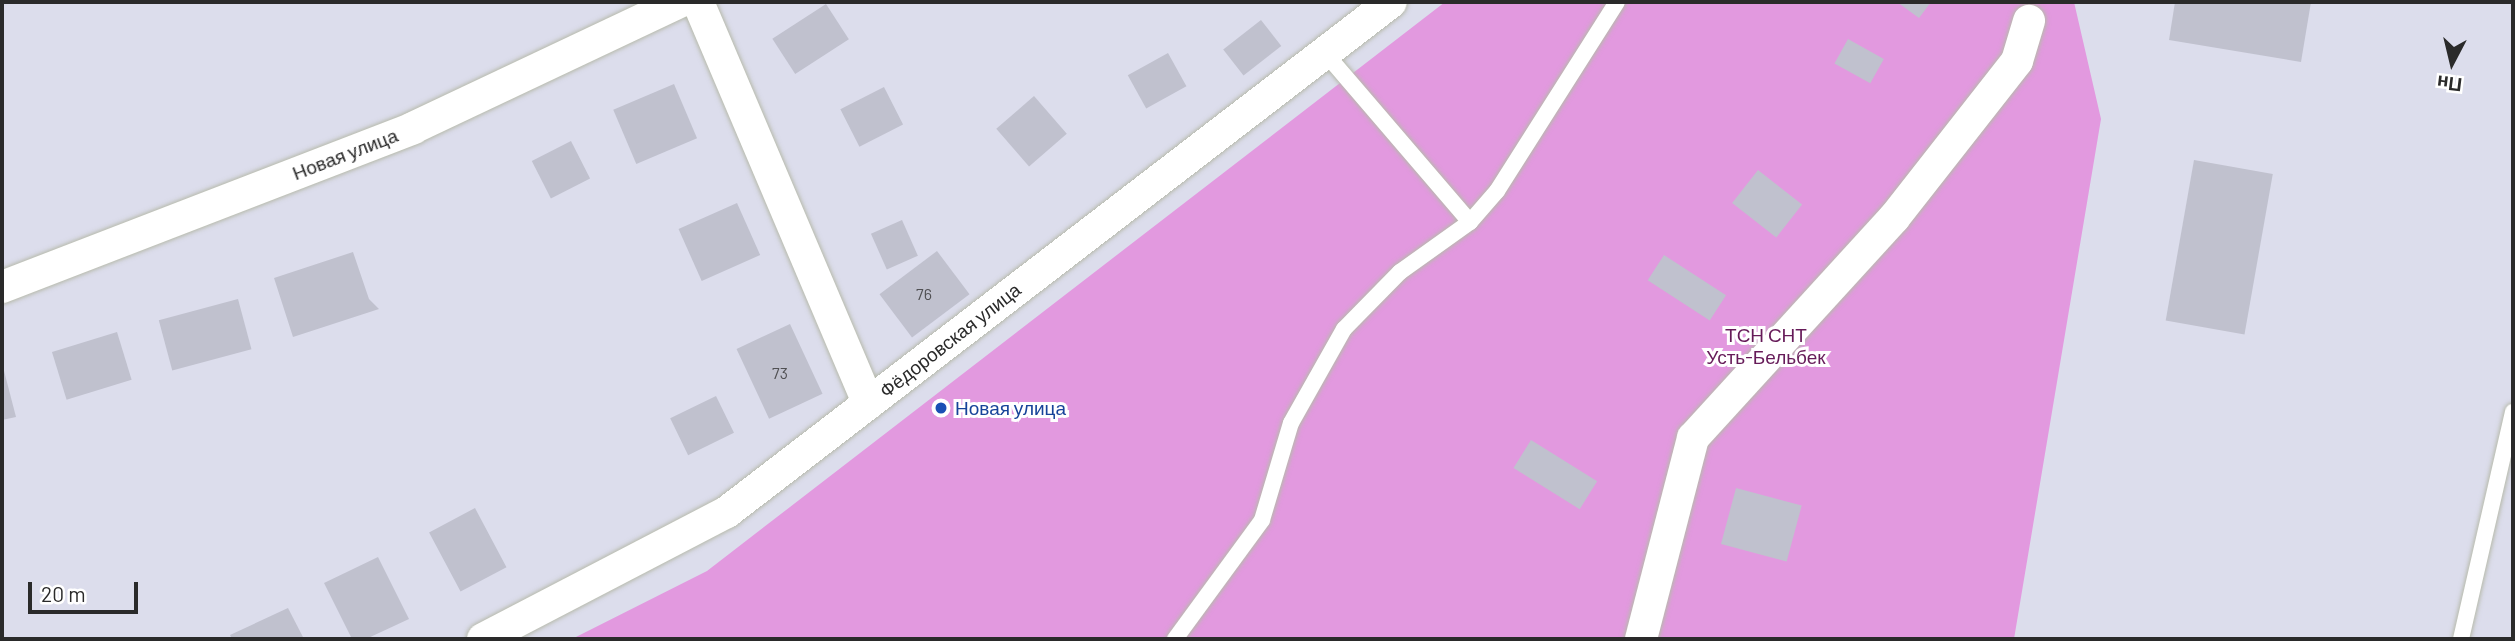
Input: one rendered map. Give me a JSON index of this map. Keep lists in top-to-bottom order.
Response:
{
  "streets": {
    "street": ["Новая улица", "Фёдоровская улица"]
  },
  "parks": ["ТСН СНТ Усть-Бельбек"],
  "places": ["Новая улица"],
  "house_numbers": ["76", "73"],
  "scale_bar": "20 m",
  "north": "bottom"
}
